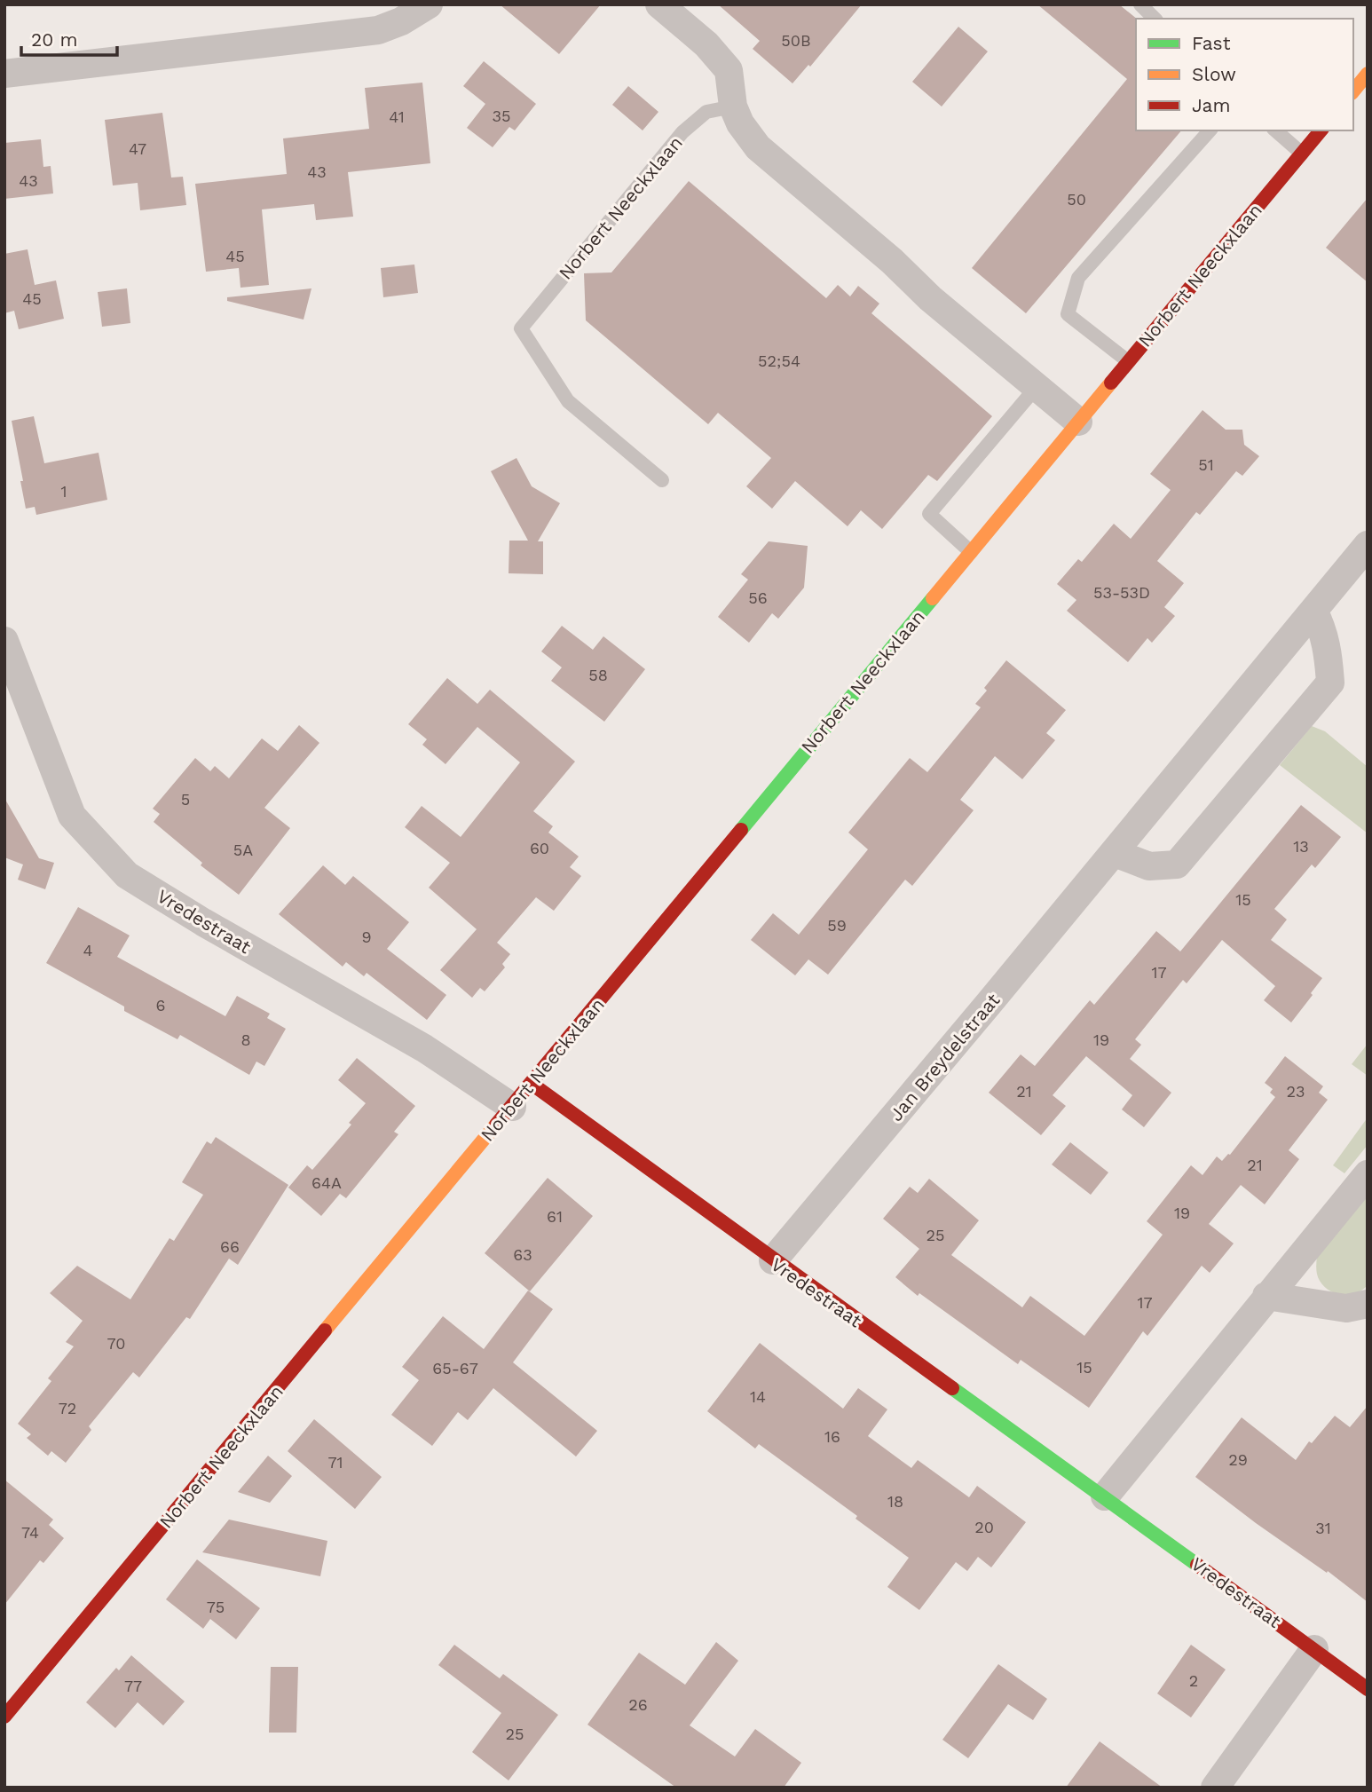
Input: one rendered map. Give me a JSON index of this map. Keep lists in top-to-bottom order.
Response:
{
  "streets": {
    "main road": ["Norbert Neeckxlaan", "Vredestraat"],
    "street": ["Jan Breydelstraat"]
  },
  "crossings": [
    ["Norbert Neeckxlaan", "Vredestraat"],
    ["Vredestraat", "Jan Breydelstraat"]
  ],
  "house_numbers": [
    "50B",
    "35",
    "41",
    "47",
    "43",
    "43",
    "50",
    "45",
    "45",
    "52;54",
    "51",
    "1",
    "53-53D",
    "56",
    "58",
    "5",
    "13",
    "60",
    "5A",
    "15",
    "59",
    "9",
    "4",
    "17",
    "6",
    "8",
    "19",
    "21",
    "23",
    "21",
    "64A",
    "19",
    "61",
    "25",
    "66",
    "63",
    "17",
    "70",
    "15",
    "65-67",
    "14",
    "72",
    "16",
    "29",
    "71",
    "18",
    "20",
    "31",
    "74",
    "75",
    "2",
    "77",
    "26",
    "25"
  ],
  "legend": ["Fast", "Slow", "Jam"],
  "scale_bar": "20 m"
}
